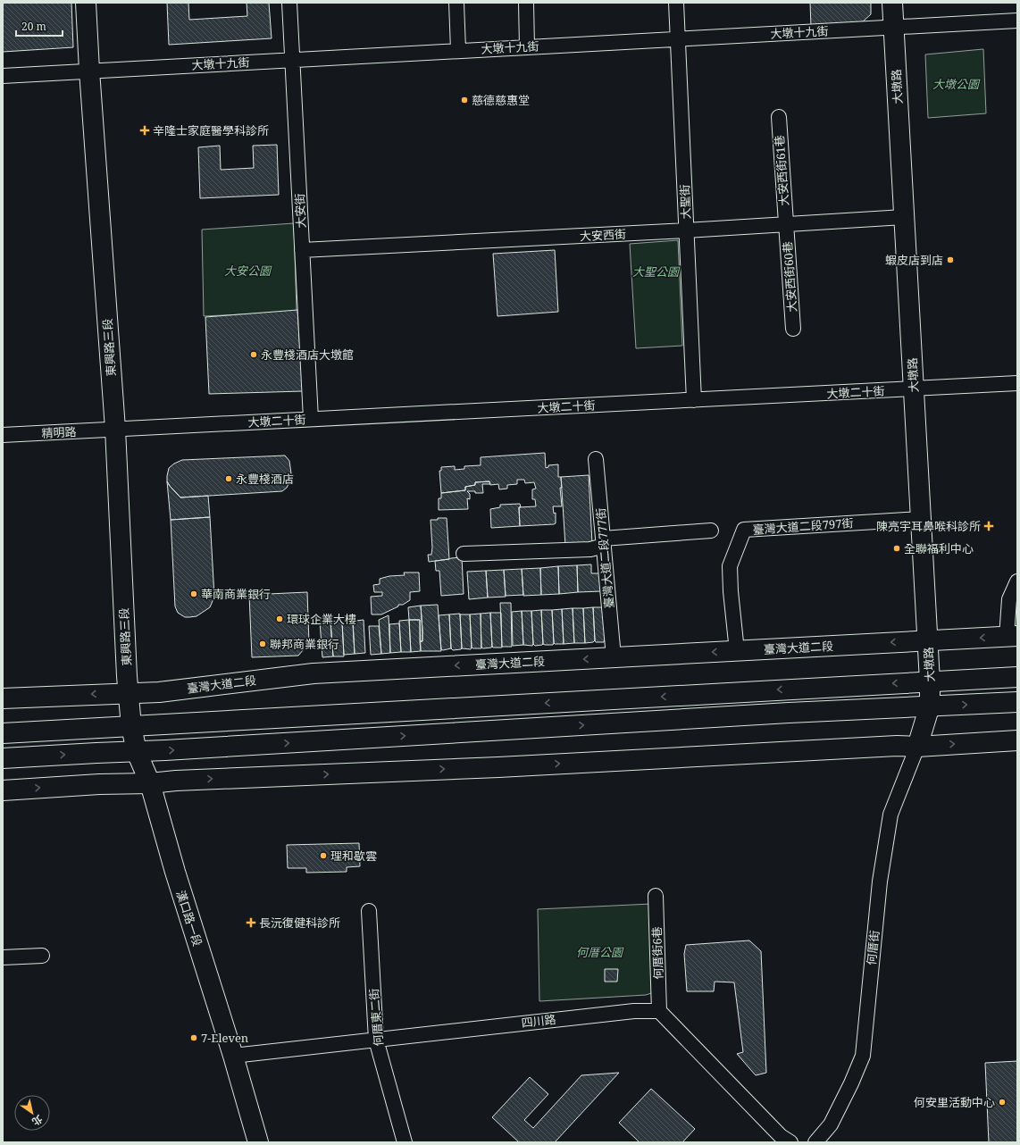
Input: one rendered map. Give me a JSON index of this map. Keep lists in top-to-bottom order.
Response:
{
  "streets": {
    "main road": [
      "大墩路",
      "東興路三段",
      "臺灣大道二段",
      "漢口路一段"
    ],
    "street": [
      "大墩十九街",
      "大安西街61巷",
      "大聖街",
      "大安街",
      "大安西街",
      "大安西街60巷",
      "大墩二十街",
      "精明路",
      "臺灣大道二段797街",
      "臺灣大道二段777街",
      "何厝街",
      "何厝街6巷",
      "何厝東二街",
      "四川路"
    ]
  },
  "crossings": [
    ["大墩十九街", "大墩路"],
    ["大墩十九街", "大聖街"],
    ["大墩十九街", "大安街"],
    ["大墩十九街", "東興路三段"],
    ["大墩路", "大安西街"],
    ["大墩路", "大墩二十街"],
    ["大墩路", "臺灣大道二段797街"],
    ["大墩路", "臺灣大道二段"],
    ["大墩路", "何厝街"],
    ["大安西街61巷", "大安西街"],
    ["大安西街61巷", "大安西街60巷"],
    ["大聖街", "大安西街"],
    ["大聖街", "大墩二十街"],
    ["大安街", "大安西街"],
    ["大安街", "大墩二十街"],
    ["大安西街", "大安西街60巷"],
    ["東興路三段", "大墩二十街"],
    ["東興路三段", "精明路"],
    ["東興路三段", "臺灣大道二段"],
    ["東興路三段", "漢口路一段"],
    ["大墩二十街", "精明路"],
    ["臺灣大道二段797街", "臺灣大道二段"],
    ["臺灣大道二段777街", "臺灣大道二段"],
    ["臺灣大道二段", "漢口路一段"],
    ["漢口路一段", "四川路"],
    ["何厝街6巷", "四川路"],
    ["何厝東二街", "四川路"]
  ],
  "parks": [
    "大墩公園",
    "大安公園",
    "大聖公園",
    "何厝公園"
  ],
  "places": {
    "other": [
      "慈德慈惠堂",
      "蝦皮店到店",
      "永豐棧酒店大墩館",
      "永豐棧酒店",
      "全聯福利中心",
      "華南商業銀行",
      "環球企業大樓",
      "聯邦商業銀行",
      "理和歇雲",
      "7-Eleven",
      "何安里活動中心"
    ],
    "health": ["辛隆士家庭醫學科診所", "陳亮宇耳鼻喉科診所", "長沅復健科診所"]
  },
  "scale_bar": "20 m",
  "north": "bottom right"
}
